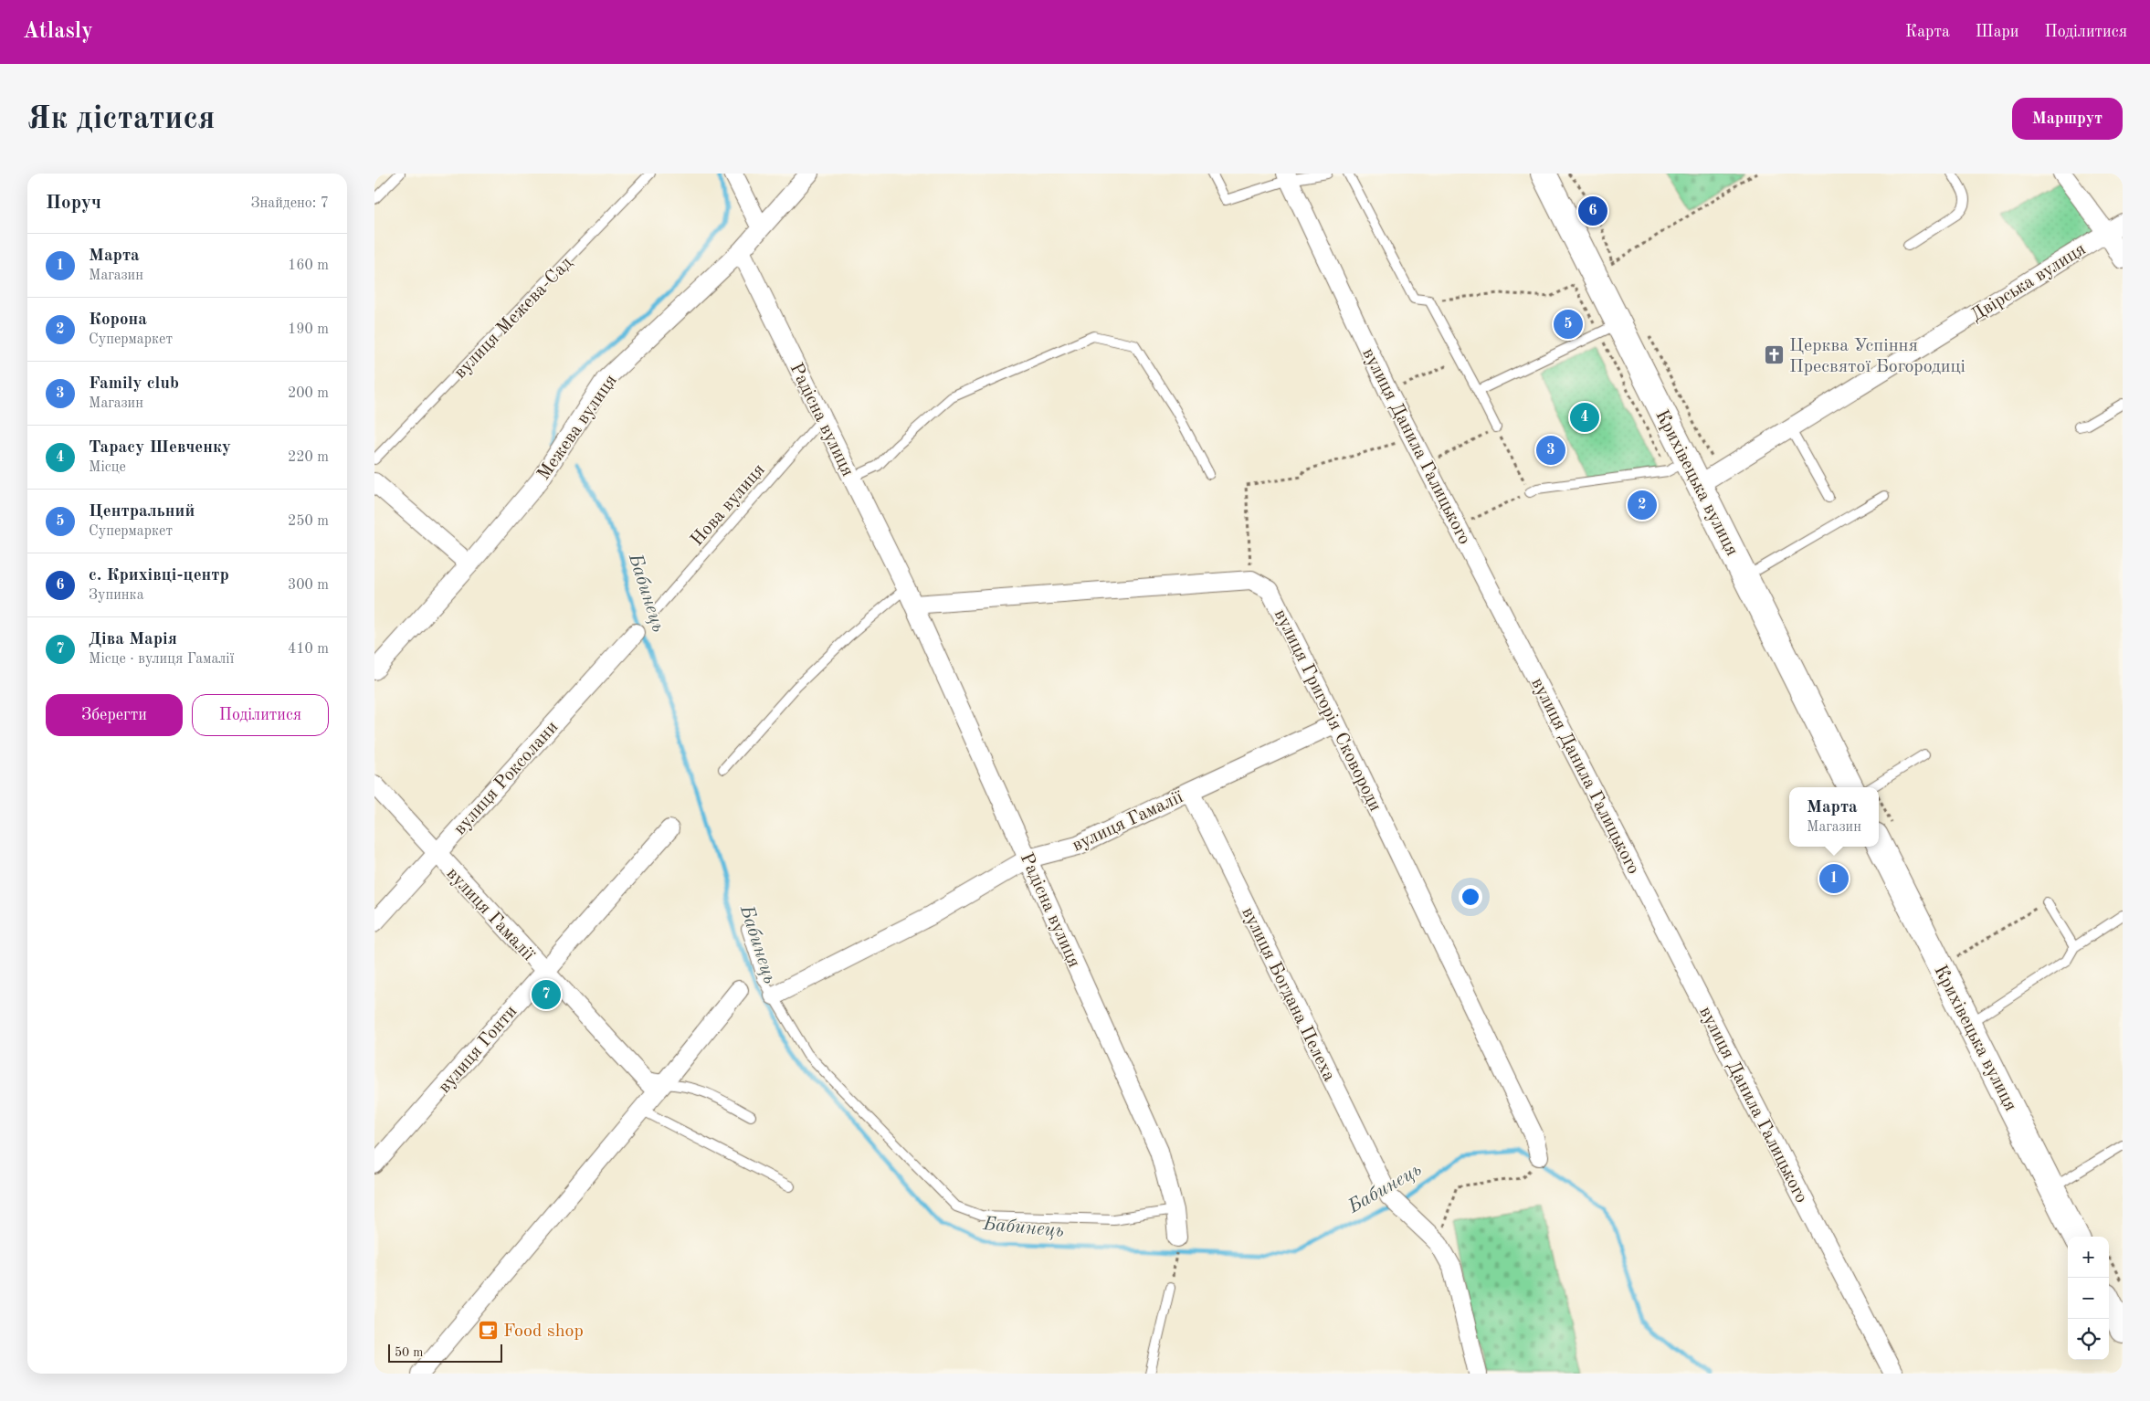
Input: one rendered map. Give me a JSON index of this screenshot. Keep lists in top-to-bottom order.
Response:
{
  "streets": {
    "main road": ["Крихівецька вулиця"],
    "street": [
      "Двірська вулиця",
      "Радісна вулиця",
      "Межева вулиця",
      "вулиця Данила Галицького",
      "вулиця Григорія Сковороди",
      "вулиця Роксолани",
      "вулиця Гамалії",
      "вулиця Богдана Пелеха",
      "вулиця Гонти"
    ],
    "lane": ["вулиця Межева-Сад", "Нова вулиця"]
  },
  "crossings": [
    ["Двірська вулиця", "Крихівецька вулиця"],
    ["Радісна вулиця", "Межева вулиця"],
    ["Радісна вулиця", "Нова вулиця"],
    ["Радісна вулиця", "вулиця Гамалії"],
    ["вулиця Григорія Сковороди", "вулиця Гамалії"],
    ["вулиця Роксолани", "вулиця Гамалії"],
    ["вулиця Гамалії", "вулиця Богдана Пелеха"],
    ["вулиця Гамалії", "вулиця Гонти"]
  ],
  "water": ["Бабинець"],
  "places": {
    "church": ["Церква Успіння Пресвятої Богородиці"],
    "cafe": ["Food shop"]
  },
  "scale_bar": "50 m",
  "page": {
    "header": "Atlasly",
    "nav": ["Карта", "Шари", "Поділитися"],
    "buttons": [
      "Маршрут",
      ["Зберегти", "Поділитися"]
    ],
    "title": "Як дістатися",
    "heading": ["Поруч", "Знайдено: 7"],
    "pins": [
      "6",
      "5",
      "4",
      "3",
      "2",
      "1",
      "7"
    ],
    "list": [
      {
        "mark": "1",
        "name": "Марта",
        "note": "Магазин",
        "value": "160 m"
      },
      {
        "mark": "2",
        "name": "Корона",
        "note": "Супермаркет",
        "value": "190 m"
      },
      {
        "mark": "3",
        "name": "Family club",
        "note": "Магазин",
        "value": "200 m"
      },
      {
        "mark": "4",
        "name": "Тарасу Шевченку",
        "note": "Місце",
        "value": "220 m"
      },
      {
        "mark": "5",
        "name": "Центральний",
        "note": "Супермаркет",
        "value": "250 m"
      },
      {
        "mark": "6",
        "name": "с. Крихівці-центр",
        "note": "Зупинка",
        "value": "300 m"
      },
      {
        "mark": "7",
        "name": "Діва Марія",
        "note": "Місце · вулиця Гамалії",
        "value": "410 m"
      }
    ],
    "popup": ["Марта", "Магазин"],
    "map_buttons": ["+", "−"],
    "scale": "50 m"
  }
}
